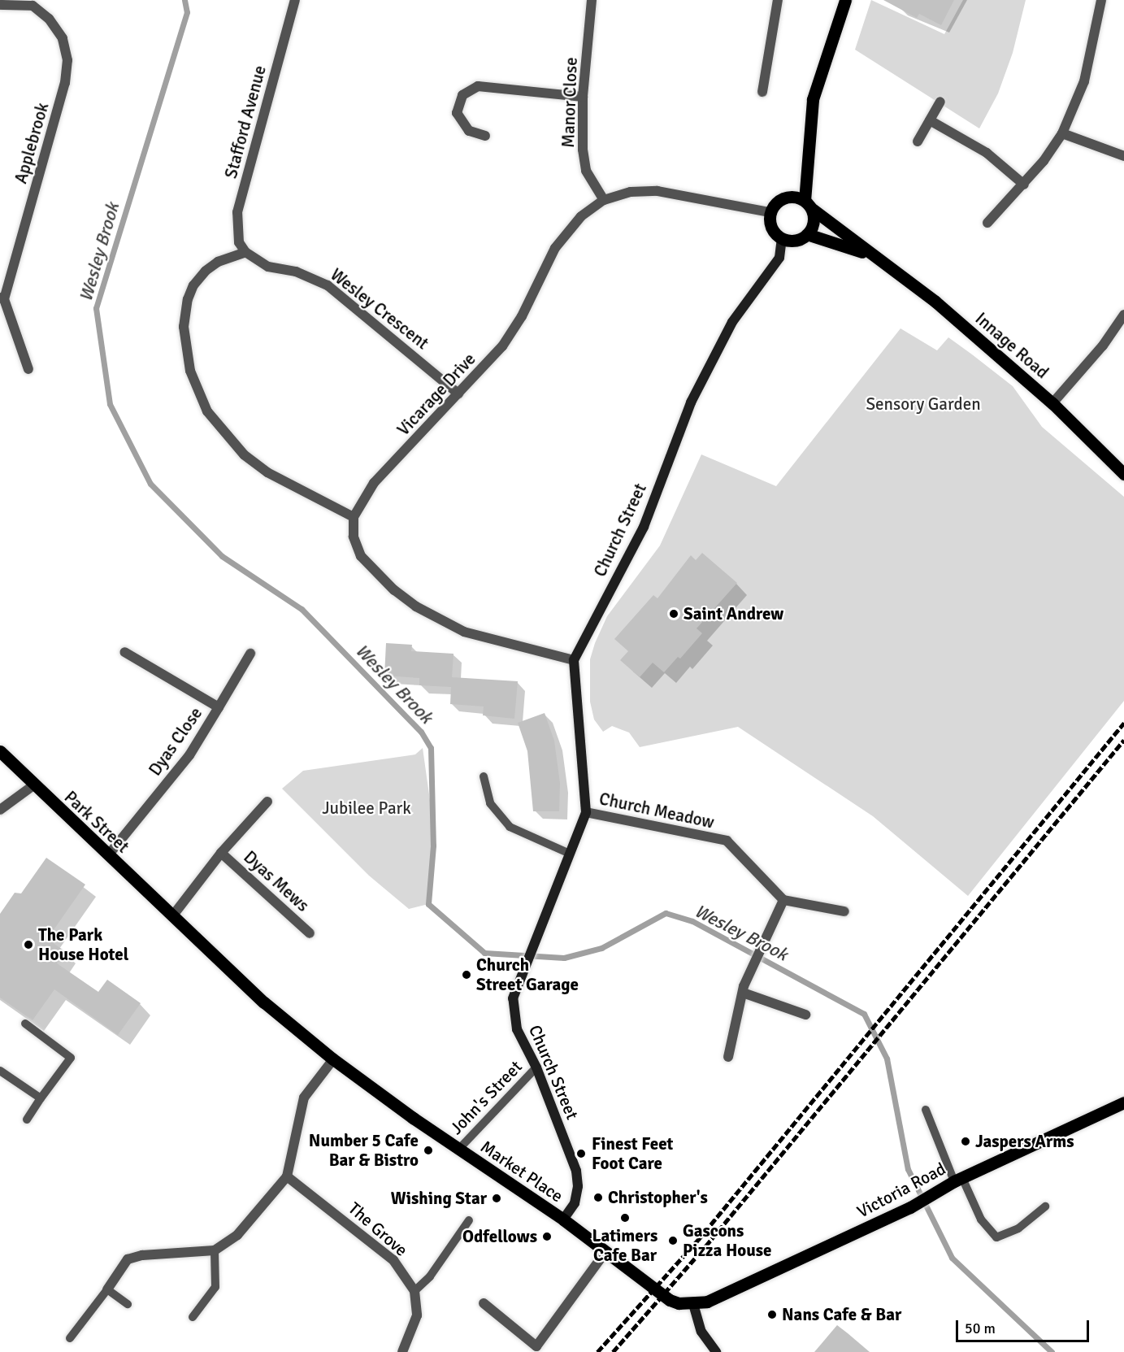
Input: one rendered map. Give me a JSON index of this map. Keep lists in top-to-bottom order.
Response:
{
  "streets": {
    "main road": [
      "Innage Road",
      "Park Street",
      "Market Place",
      "Victoria Road"
    ],
    "street": [
      "Manor Close",
      "Stafford Avenue",
      "Applebrook",
      "Wesley Crescent",
      "Vicarage Drive",
      "Church Street",
      "Dyas Close",
      "Church Meadow",
      "Dyas Mews",
      "The Grove"
    ],
    "lane": ["John's Street"]
  },
  "crossings": [
    ["Manor Close", "Vicarage Drive"],
    ["Stafford Avenue", "Wesley Crescent"],
    ["Wesley Crescent", "Vicarage Drive"],
    ["Innage Road", "Vicarage Drive"],
    ["Innage Road", "Church Street"],
    ["Vicarage Drive", "Church Street"],
    ["Church Street", "Church Meadow"],
    ["Church Street", "John's Street"],
    ["Church Street", "Market Place"],
    ["Dyas Close", "Park Street"],
    ["Park Street", "Market Place"],
    ["John's Street", "Market Place"],
    ["Market Place", "Victoria Road"]
  ],
  "water": ["Wesley Brook"],
  "parks": ["Sensory Garden", "Jubilee Park"],
  "places": [
    "Saint Andrew",
    "The Park House Hotel",
    "Church Street Garage",
    "Jaspers Arms",
    "Number 5 Cafe Bar & Bistro",
    "Finest Feet Foot Care",
    "Christopher's",
    "Wishing Star",
    "Latimers Cafe Bar",
    "Odfellows",
    "Gascons Pizza House",
    "Nans Cafe & Bar"
  ],
  "scale_bar": "50 m"
}
